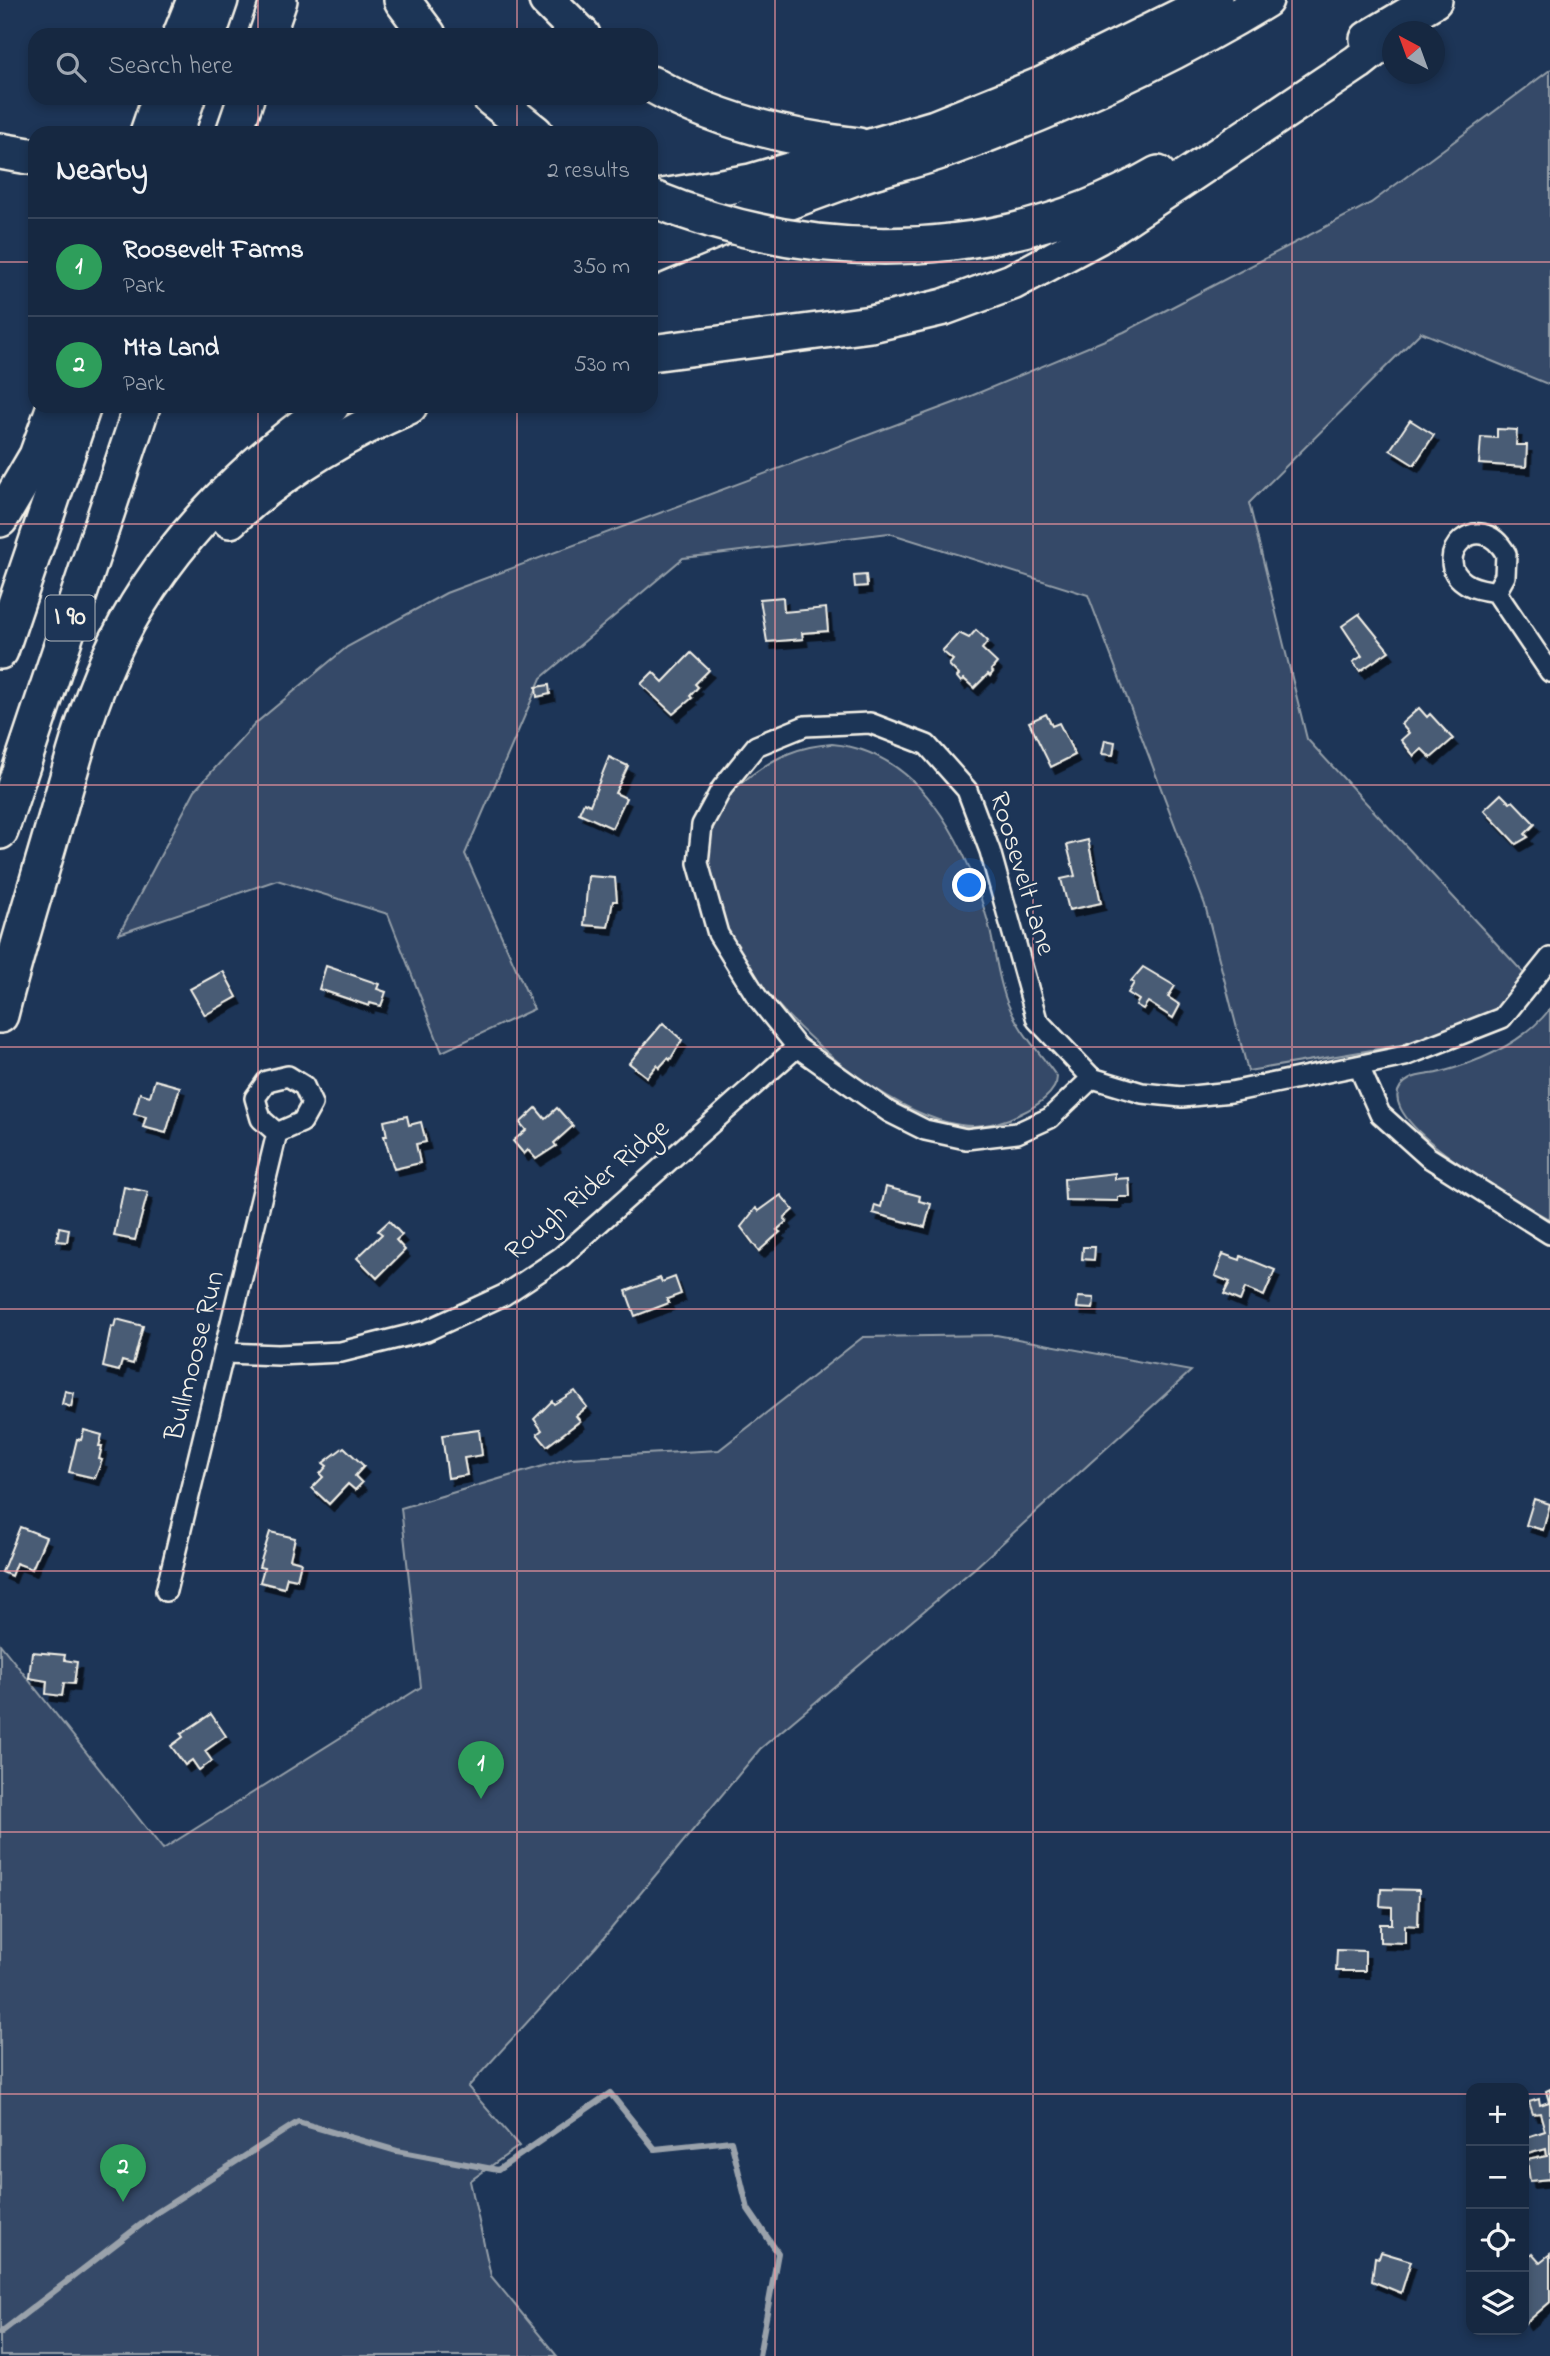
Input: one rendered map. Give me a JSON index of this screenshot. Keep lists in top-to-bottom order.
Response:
{
  "streets": {
    "highway": ["I 90"],
    "street": ["Roosevelt Lane", "Rough Rider Ridge", "Bullmoose Run"]
  },
  "crossings": [
    ["Roosevelt Lane", "Rough Rider Ridge"],
    ["Rough Rider Ridge", "Bullmoose Run"]
  ],
  "north": "top left",
  "page": {
    "search": "Search here",
    "heading": ["Nearby", "2 results"],
    "list": [
      {
        "mark": "1",
        "name": "Roosevelt Farms",
        "note": "Park",
        "value": "350 m"
      },
      {
        "mark": "2",
        "name": "Mta Land",
        "note": "Park",
        "value": "530 m"
      }
    ],
    "pins": ["1", "2"],
    "map_buttons": ["+", "−"]
  }
}
